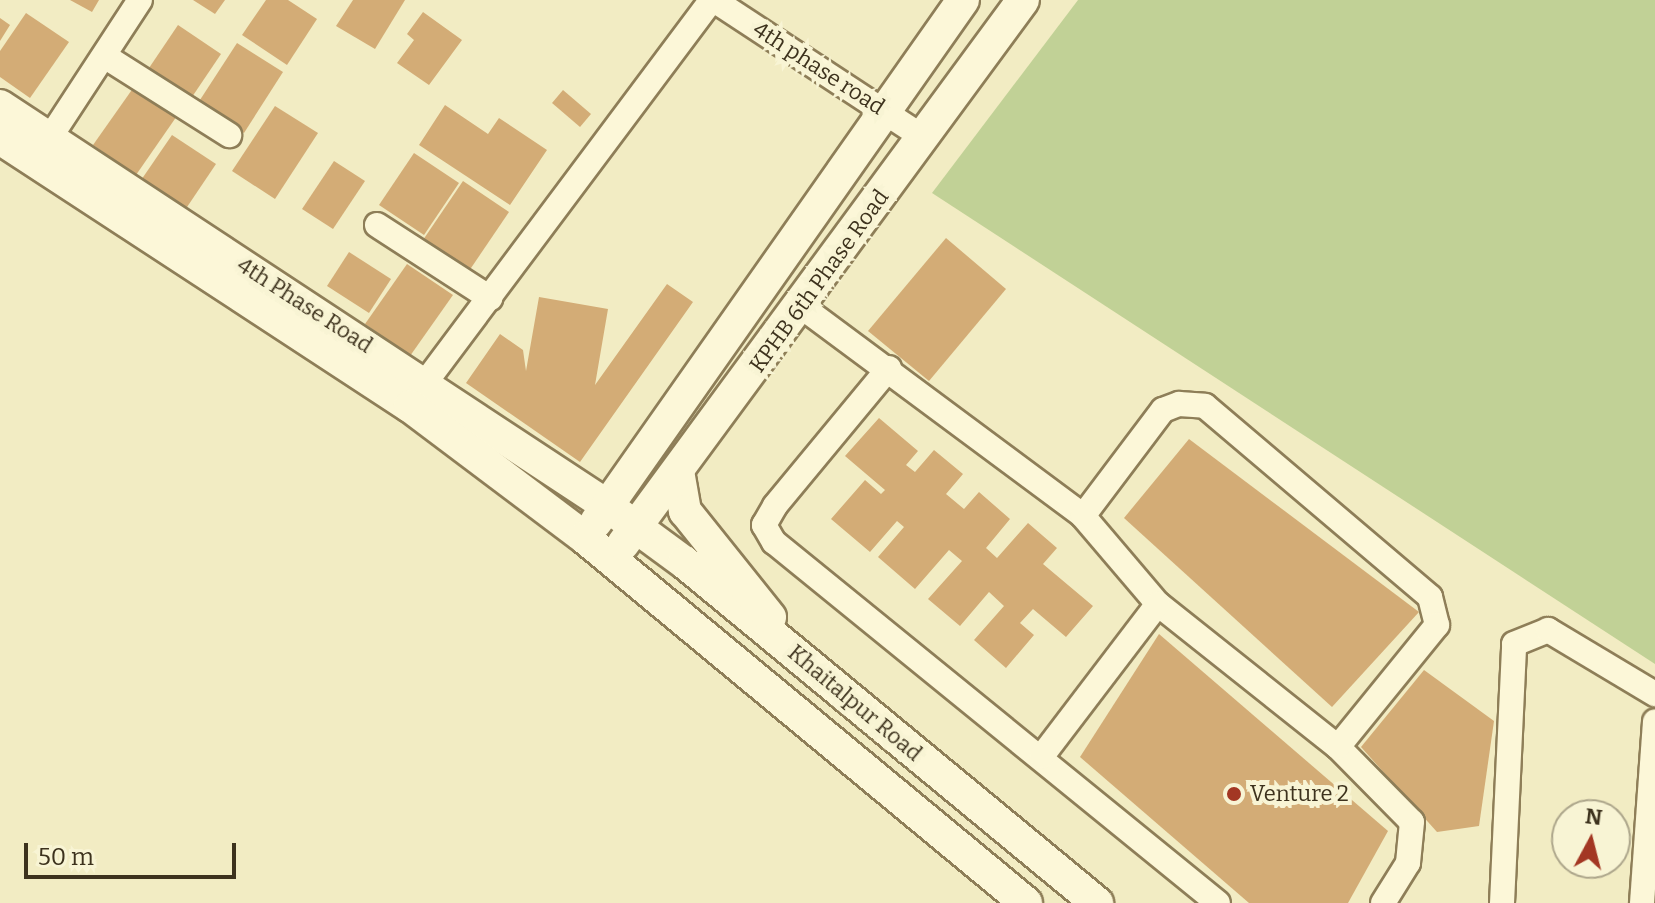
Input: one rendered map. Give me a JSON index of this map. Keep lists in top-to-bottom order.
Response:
{
  "streets": {
    "street": [
      "4th phase road",
      "KPHB 6th Phase Road",
      "4th Phase Road",
      "Khaitalpur Road"
    ]
  },
  "crossings": [
    ["4th phase road", "KPHB 6th Phase Road"],
    ["KPHB 6th Phase Road", "4th Phase Road"],
    ["KPHB 6th Phase Road", "Khaitalpur Road"],
    ["4th Phase Road", "Khaitalpur Road"]
  ],
  "places": ["Venture 2"],
  "scale_bar": "50 m",
  "north": "top"
}
